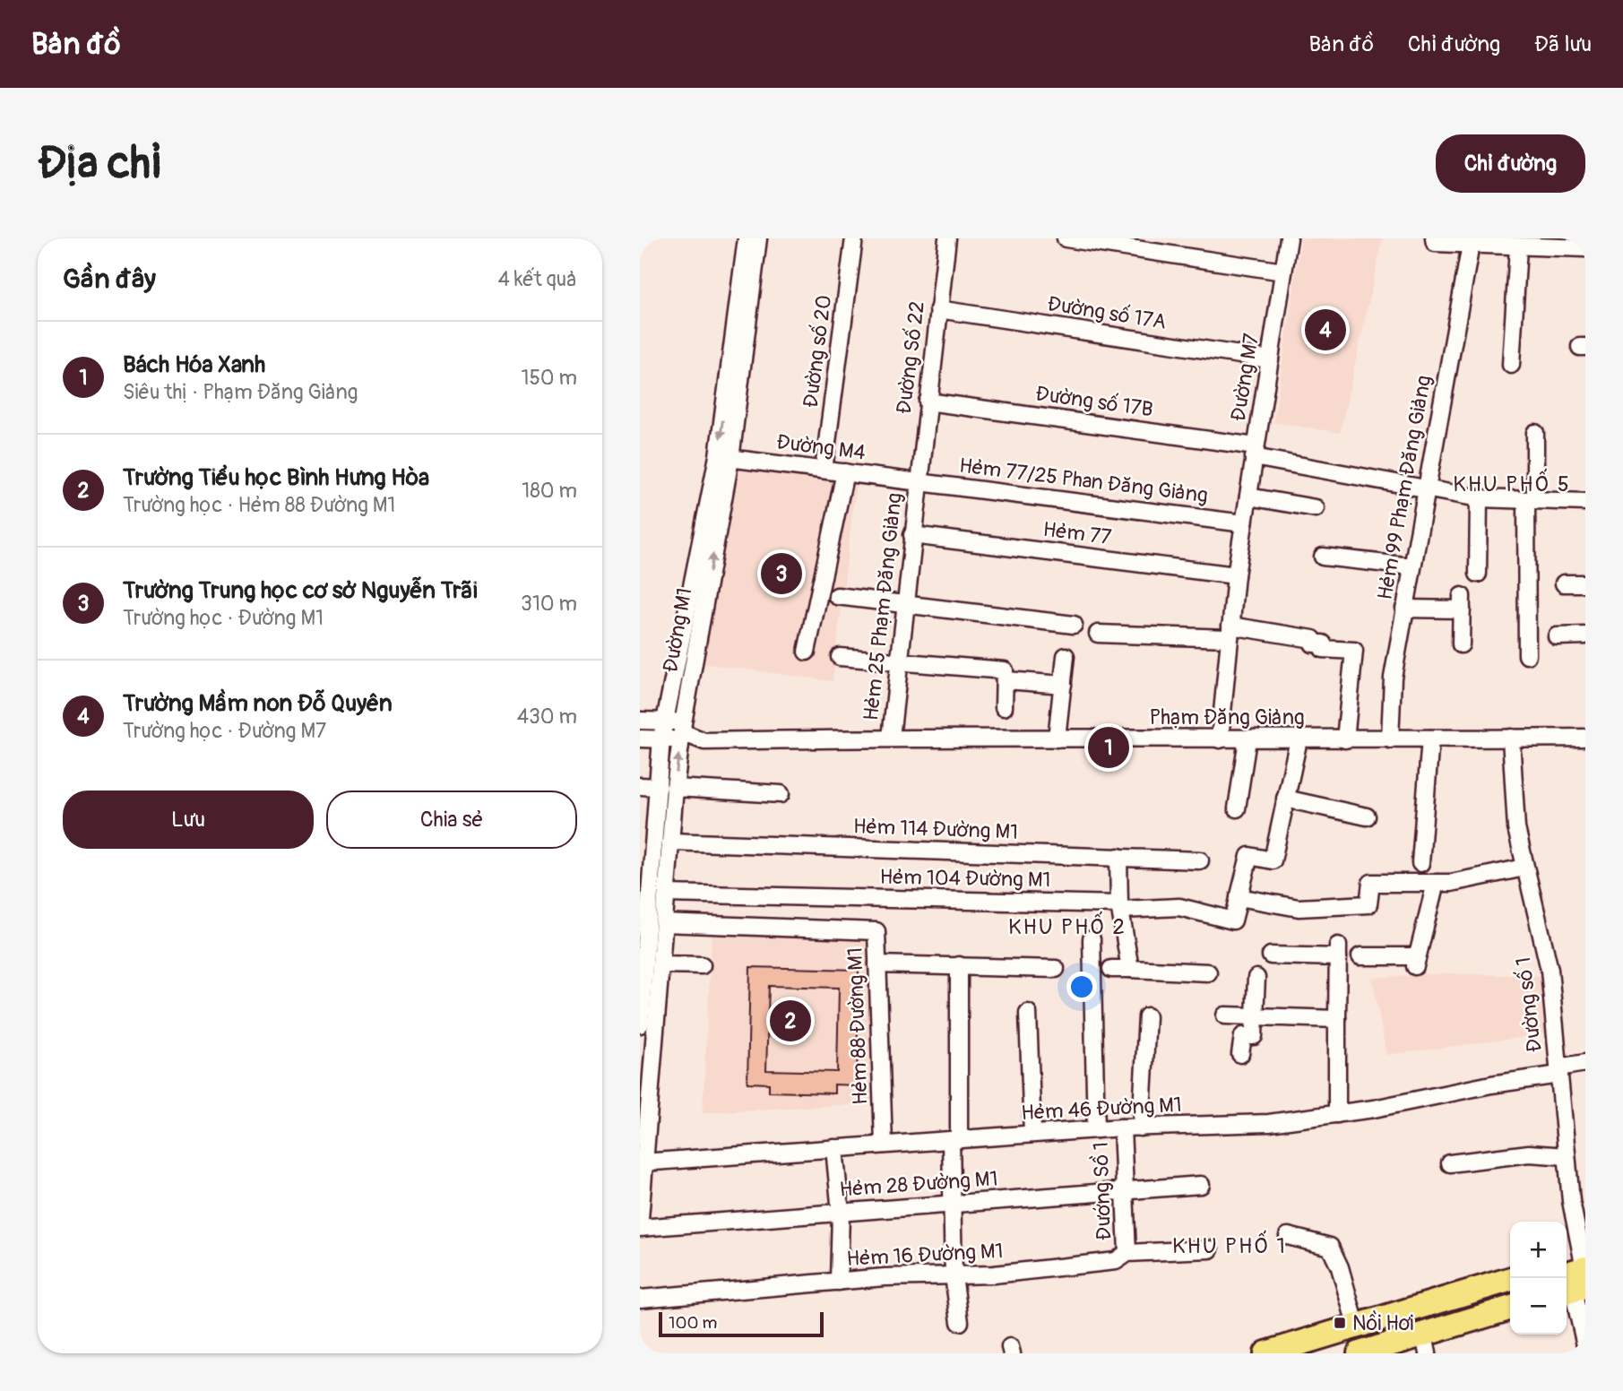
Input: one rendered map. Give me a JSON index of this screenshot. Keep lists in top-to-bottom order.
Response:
{
  "streets": {
    "street": [
      "Đường số 17A",
      "Đường số 20",
      "Đường Số 22",
      "Đường M7",
      "Đường số 17B",
      "Đường M4",
      "Hẻm 77/25 Phan Đăng Giảng",
      "Hẻm 99 Phạm Đăng Giảng",
      "Hẻm 77",
      "Hẻm 25 Phạm Đăng Giảng",
      "Đường M1",
      "Phạm Đăng Giảng",
      "Hẻm 114 Đường M1",
      "Hẻm 104 Đường M1",
      "Đường số 1",
      "Hẻm 88 Đường M1",
      "Hẻm 46 Đường M1",
      "Hẻm 28 Đường M1",
      "Đướng Sồ 1",
      "Hẻm 16 Đường M1"
    ]
  },
  "crossings": [
    ["Đường số 17A", "Đường Số 22"],
    ["Đường số 17A", "Đường M7"],
    ["Đường số 20", "Đường M4"],
    ["Đường Số 22", "Đường số 17B"],
    ["Đường Số 22", "Đường M4"],
    ["Đường Số 22", "Hẻm 77/25 Phan Đăng Giảng"],
    ["Đường Số 22", "Hẻm 25 Phạm Đăng Giảng"],
    ["Đường M7", "Đường số 17B"],
    ["Đường M7", "Hẻm 77/25 Phan Đăng Giảng"],
    ["Đường M7", "Hẻm 77"],
    ["Đường M7", "Phạm Đăng Giảng"],
    ["Đường số 17B", "Hẻm 99 Phạm Đăng Giảng"],
    ["Đường M4", "Hẻm 77/25 Phan Đăng Giảng"],
    ["Đường M4", "Hẻm 25 Phạm Đăng Giảng"],
    ["Đường M4", "Đường M1"],
    ["Hẻm 77/25 Phan Đăng Giảng", "Hẻm 25 Phạm Đăng Giảng"],
    ["Hẻm 99 Phạm Đăng Giảng", "Phạm Đăng Giảng"],
    ["Hẻm 77", "Hẻm 25 Phạm Đăng Giảng"],
    ["Hẻm 25 Phạm Đăng Giảng", "Phạm Đăng Giảng"],
    ["Đường M1", "Phạm Đăng Giảng"],
    ["Đường M1", "Hẻm 114 Đường M1"],
    ["Đường M1", "Hẻm 104 Đường M1"],
    ["Đường M1", "Hẻm 88 Đường M1"],
    ["Đường M1", "Hẻm 46 Đường M1"],
    ["Phạm Đăng Giảng", "Đường số 1"],
    ["Đường số 1", "Hẻm 46 Đường M1"],
    ["Hẻm 88 Đường M1", "Hẻm 46 Đường M1"],
    ["Hẻm 46 Đường M1", "Đướng Sồ 1"],
    ["Hẻm 28 Đường M1", "Đướng Sồ 1"],
    ["Đướng Sồ 1", "Hẻm 16 Đường M1"]
  ],
  "districts": ["KHU PHỐ 5", "KHU PHỐ 2", "KHU PHỐ 1"],
  "places": {
    "transit": ["Nồi Hơi"]
  },
  "scale_bar": "100 m",
  "page": {
    "header": "Bản đồ",
    "nav": ["Bản đồ", "Chỉ đường", "Đã lưu"],
    "buttons": [
      "Chỉ đường",
      ["Lưu", "Chia sẻ"]
    ],
    "title": "Địa chỉ",
    "heading": ["Gần đây", "4 kết quả"],
    "pins": [
      "4",
      "3",
      "1",
      "2"
    ],
    "list": [
      {
        "mark": "1",
        "name": "Bách Hóa Xanh",
        "note": "Siêu thị · Phạm Đăng Giảng",
        "value": "150 m"
      },
      {
        "mark": "2",
        "name": "Trường Tiểu học Bình Hưng Hòa",
        "note": "Trường học · Hẻm 88 Đường M1",
        "value": "180 m"
      },
      {
        "mark": "3",
        "name": "Trường Trung học cơ sở Nguyễn Trãi",
        "note": "Trường học · Đường M1",
        "value": "310 m"
      },
      {
        "mark": "4",
        "name": "Trường Mầm non Đỗ Quyên",
        "note": "Trường học · Đường M7",
        "value": "430 m"
      }
    ],
    "map_buttons": ["+", "−"],
    "scale": "100 m"
  }
}
